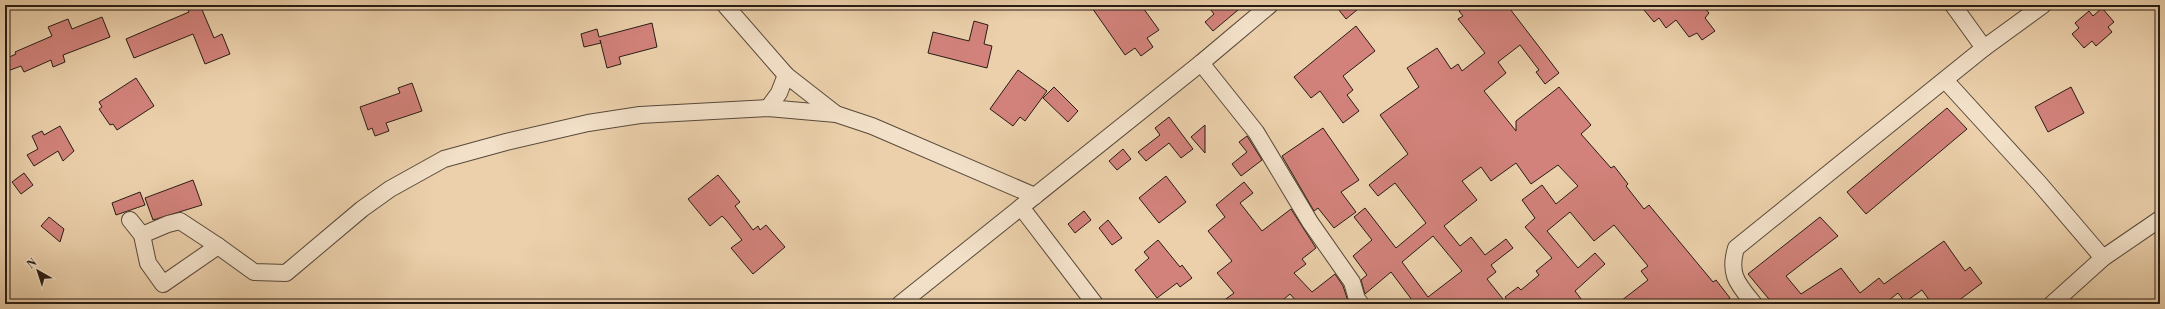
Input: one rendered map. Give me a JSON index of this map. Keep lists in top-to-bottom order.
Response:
{
  "north": "top left"
}
